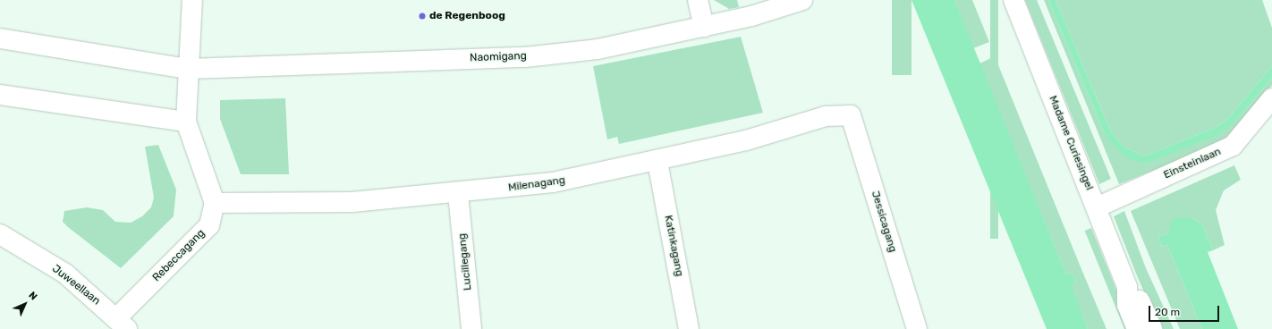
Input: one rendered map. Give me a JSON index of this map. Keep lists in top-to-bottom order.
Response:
{
  "streets": {
    "street": [
      "Naomigang",
      "Madame Curiesingel",
      "Einsteinlaan",
      "Milenagang",
      "Jessicagang",
      "Katinkagang",
      "Rebeccagang",
      "Lucillegang",
      "Juweellaan"
    ]
  },
  "crossings": [
    ["Madame Curiesingel", "Einsteinlaan"],
    ["Milenagang", "Jessicagang"],
    ["Milenagang", "Katinkagang"],
    ["Milenagang", "Rebeccagang"],
    ["Milenagang", "Lucillegang"],
    ["Rebeccagang", "Juweellaan"]
  ],
  "places": ["de Regenboog"],
  "scale_bar": "20 m",
  "north": "top right"
}
